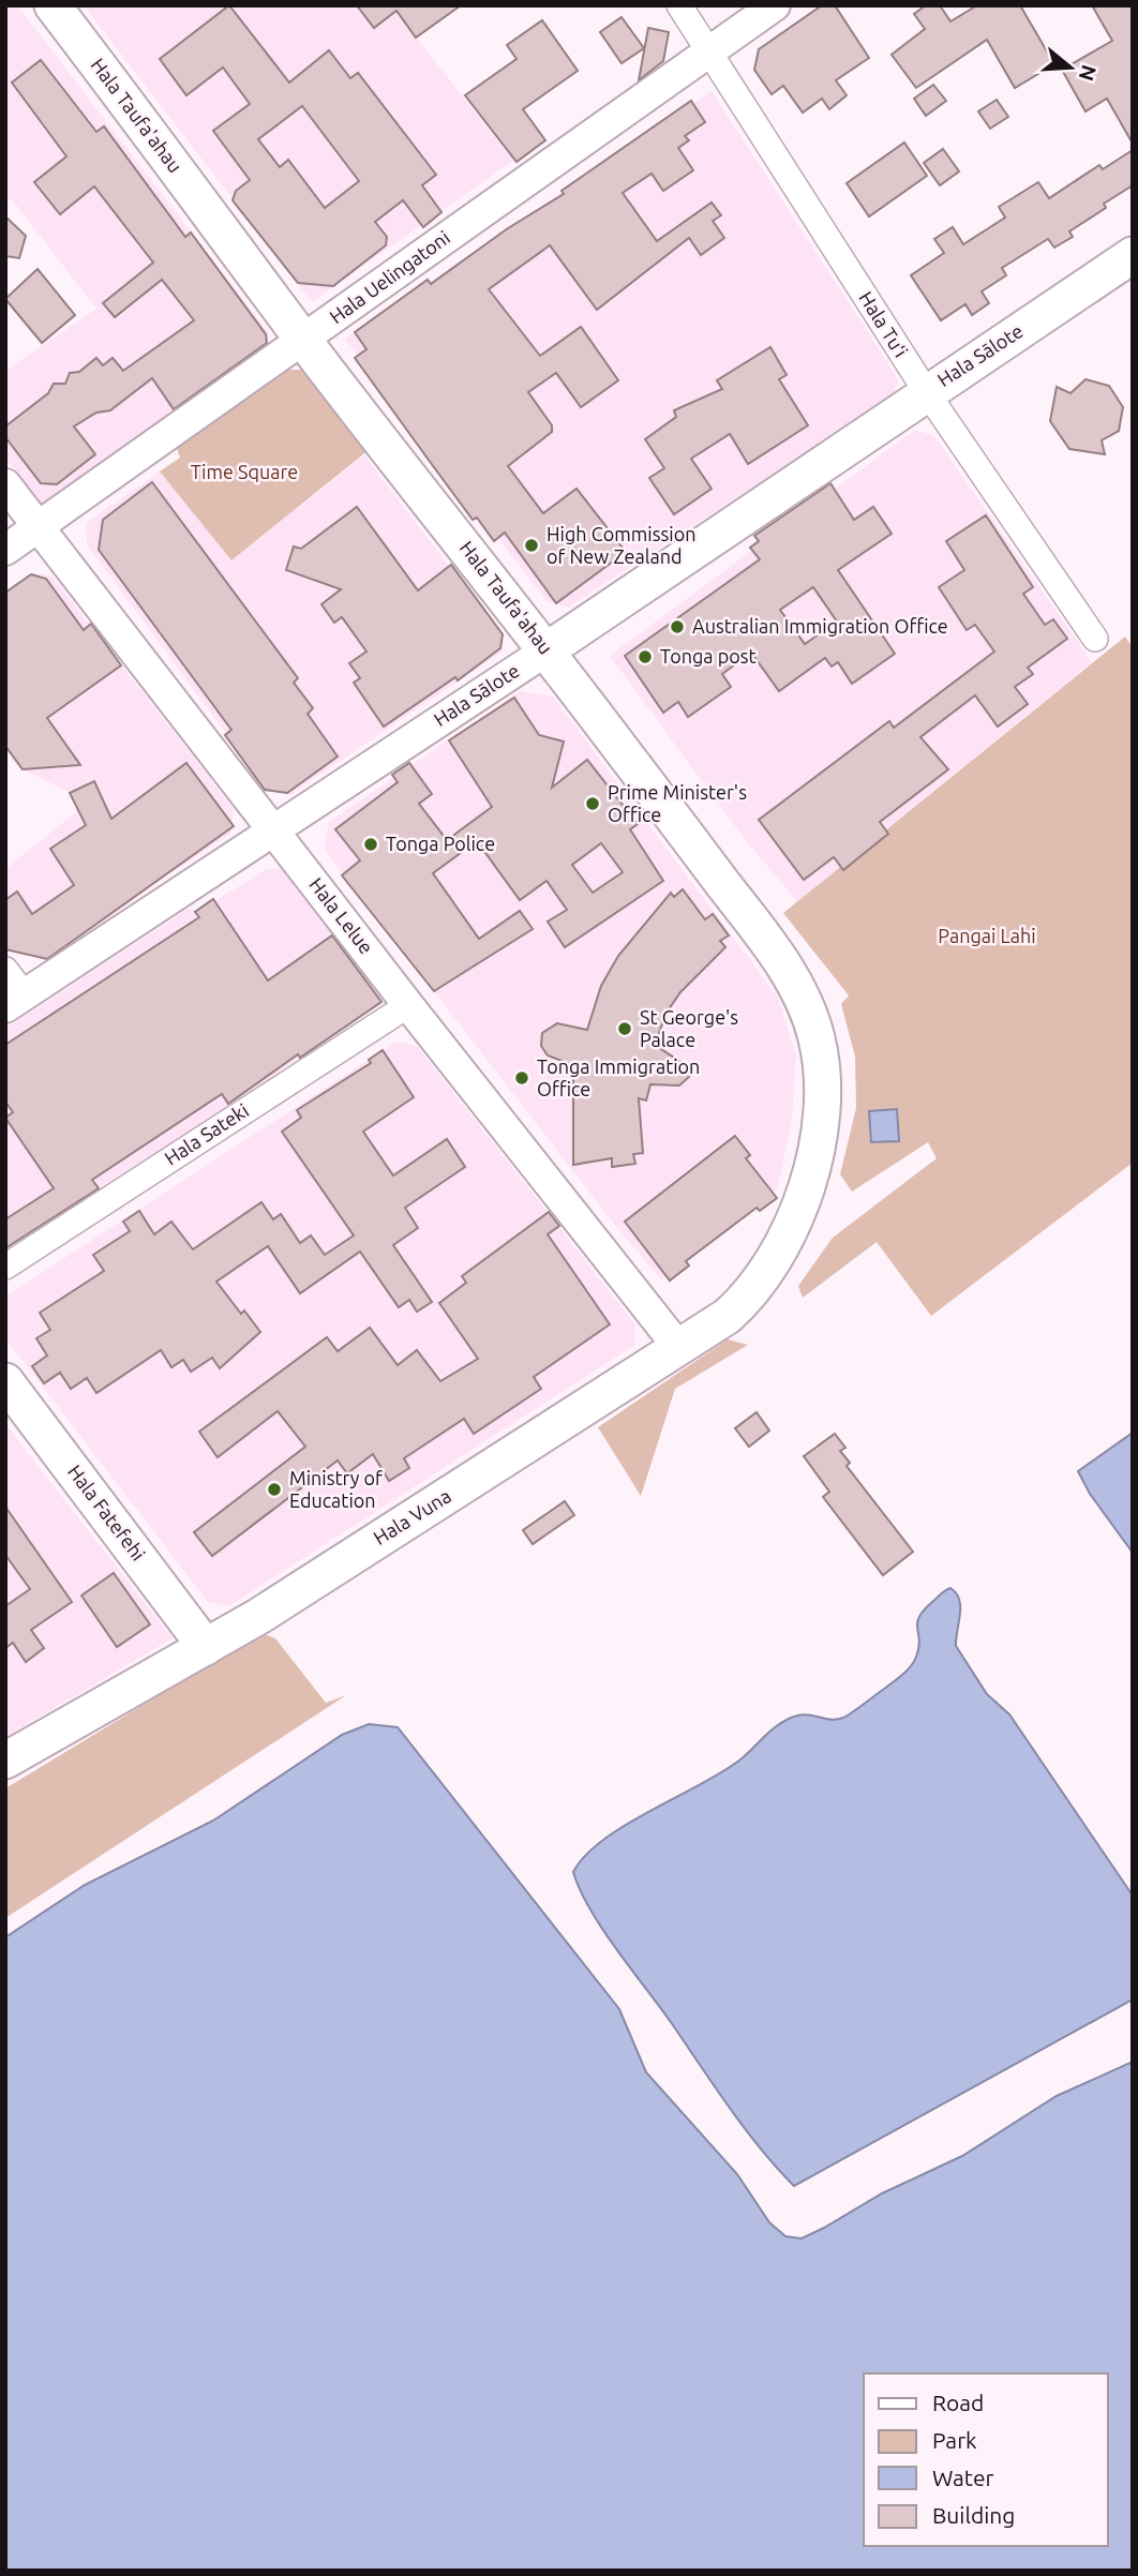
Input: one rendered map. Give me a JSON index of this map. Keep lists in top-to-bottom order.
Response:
{
  "streets": {
    "main road": [
      "Hala Taufa'ahau",
      "Hala Sālote",
      "Hala Fatefehi",
      "Hala Vuna"
    ],
    "street": [
      "Hala Uelingatoni",
      "Hala Tuʻi",
      "Hala Lelue",
      "Hala Sateki"
    ]
  },
  "crossings": [
    ["Hala Taufa'ahau", "Hala Uelingatoni"],
    ["Hala Taufa'ahau", "Hala Sālote"],
    ["Hala Taufa'ahau", "Hala Vuna"],
    ["Hala Uelingatoni", "Hala Tuʻi"],
    ["Hala Uelingatoni", "Hala Lelue"],
    ["Hala Tuʻi", "Hala Sālote"],
    ["Hala Sālote", "Hala Lelue"],
    ["Hala Lelue", "Hala Sateki"],
    ["Hala Lelue", "Hala Vuna"],
    ["Hala Fatefehi", "Hala Vuna"]
  ],
  "parks": ["Time Square", "Pangai Lahi"],
  "places": [
    "High Commission of New Zealand",
    "Australian Immigration Office",
    "Tonga post",
    "Prime Minister's Office",
    "Tonga Police",
    "St George's Palace",
    "Tonga Immigration Office",
    "Ministry of Education"
  ],
  "legend": [
    "Road",
    "Park",
    "Water",
    "Building"
  ],
  "north": "right"
}
